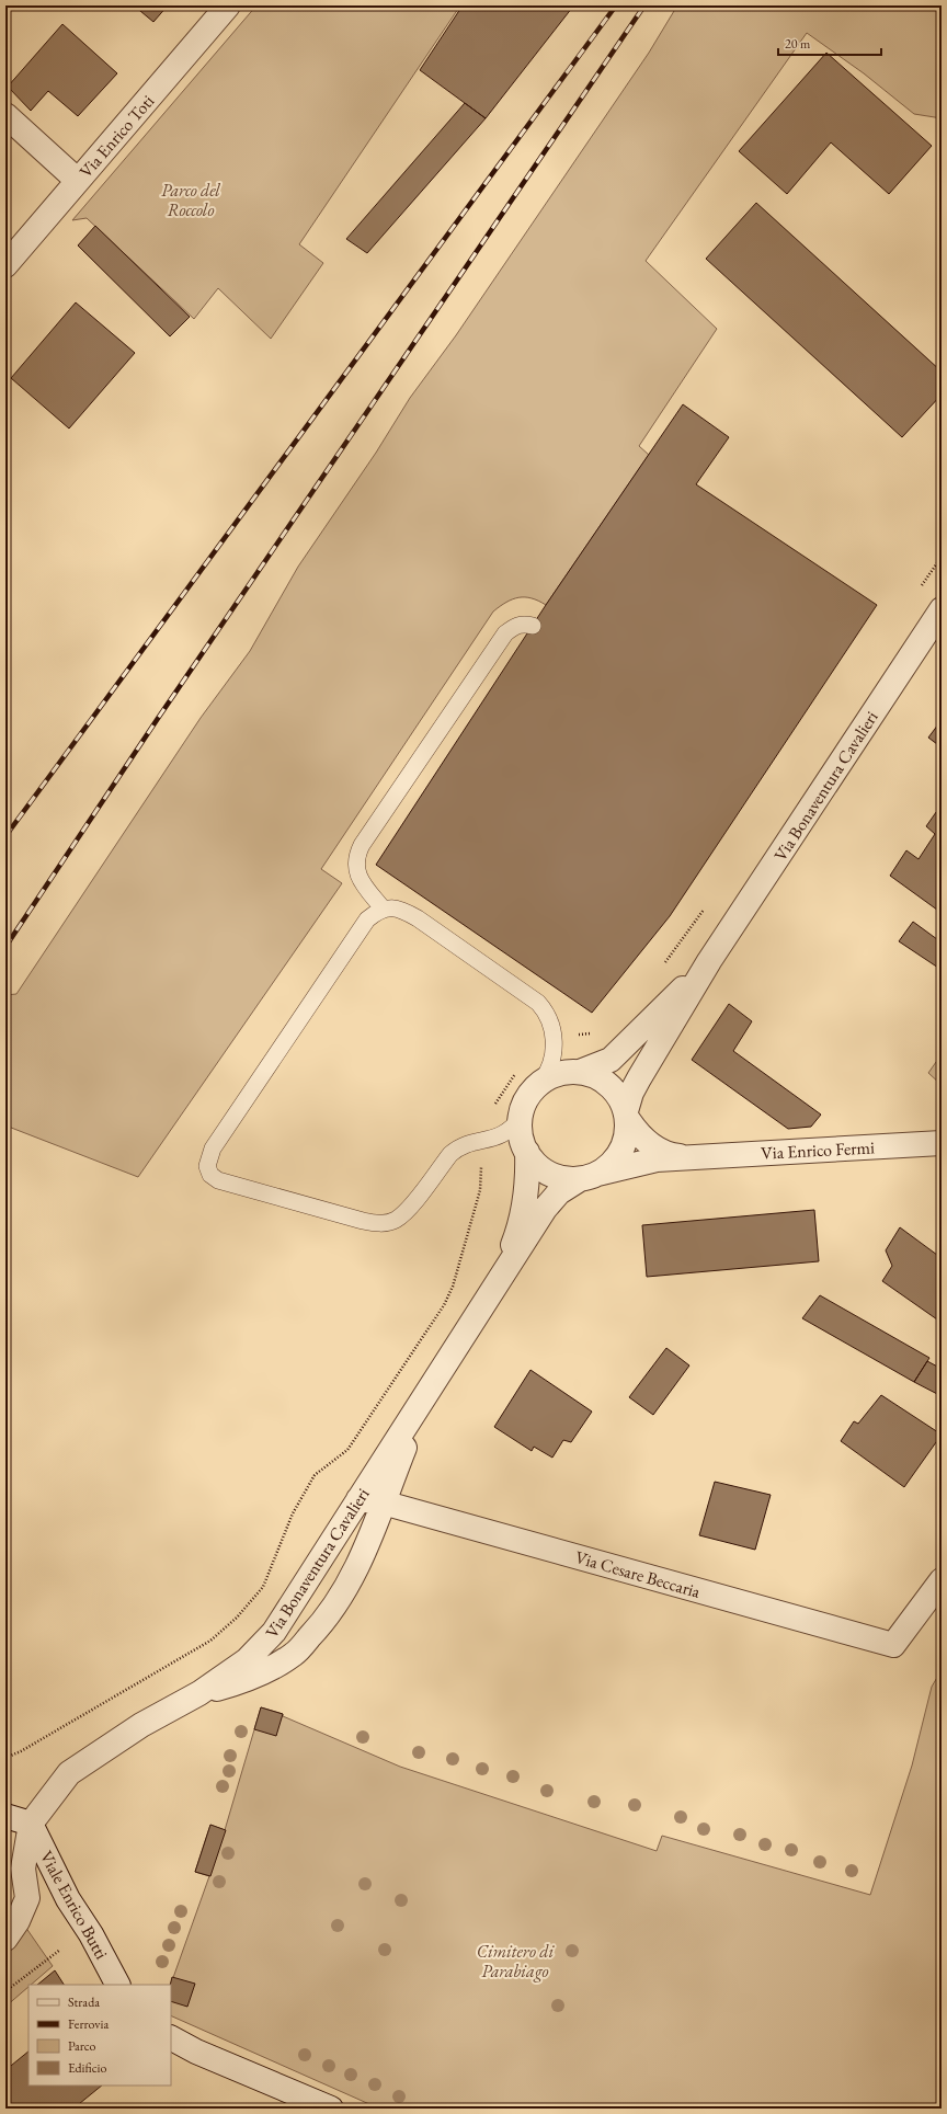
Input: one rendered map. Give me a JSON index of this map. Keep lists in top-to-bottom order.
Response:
{
  "streets": {
    "street": [
      "Via Enrico Toti",
      "Via Bonaventura Cavalieri",
      "Via Enrico Fermi",
      "Via Cesare Beccaria",
      "Viale Enrico Butti"
    ]
  },
  "crossings": [
    ["Via Bonaventura Cavalieri", "Via Enrico Fermi"],
    ["Via Bonaventura Cavalieri", "Via Cesare Beccaria"],
    ["Via Bonaventura Cavalieri", "Viale Enrico Butti"]
  ],
  "parks": ["Parco del Roccolo", "Cimitero di Parabiago"],
  "legend": [
    "Strada",
    "Ferrovia",
    "Parco",
    "Edificio"
  ],
  "scale_bar": "20 m"
}
